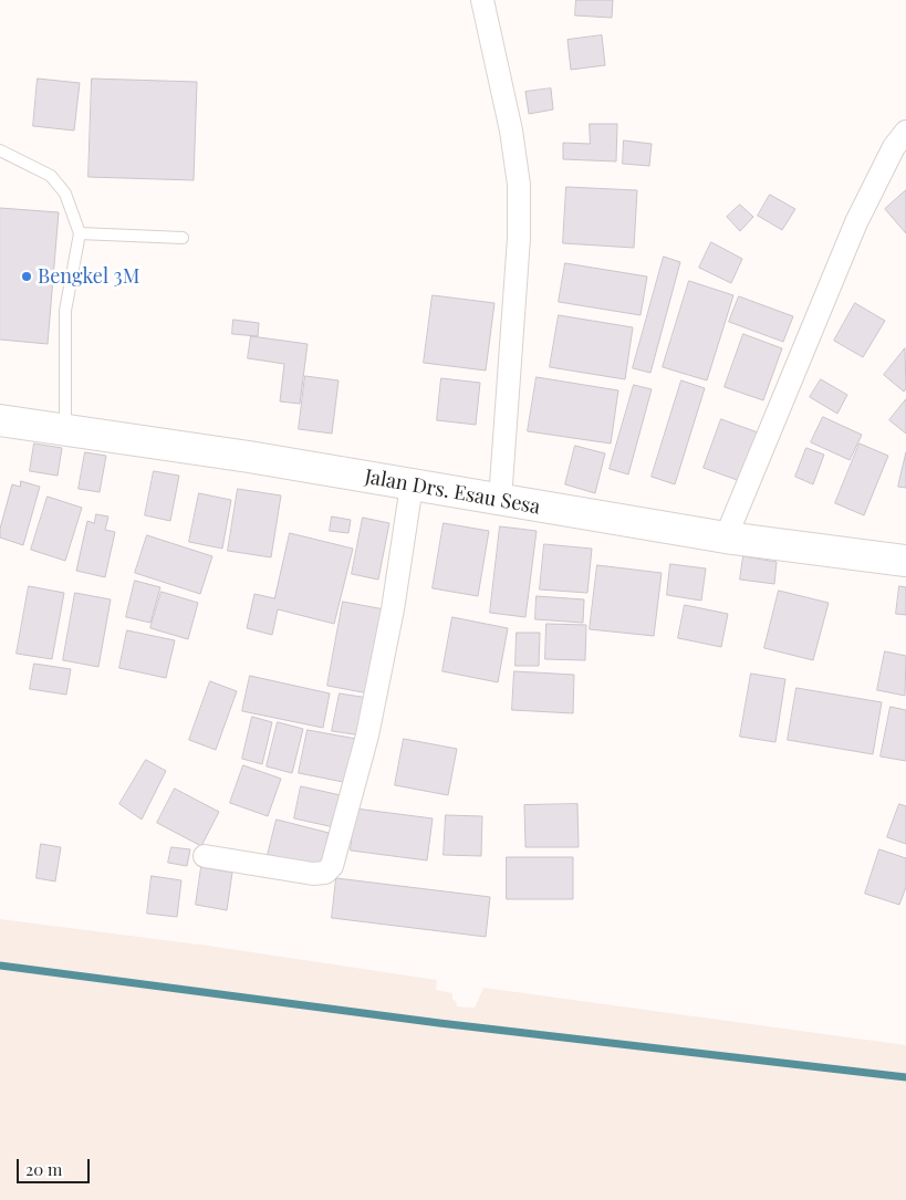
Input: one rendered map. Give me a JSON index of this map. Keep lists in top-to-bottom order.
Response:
{
  "streets": {
    "highway": ["Jalan Drs. Esau Sesa"]
  },
  "places": ["Bengkel 3M"],
  "scale_bar": "20 m"
}
